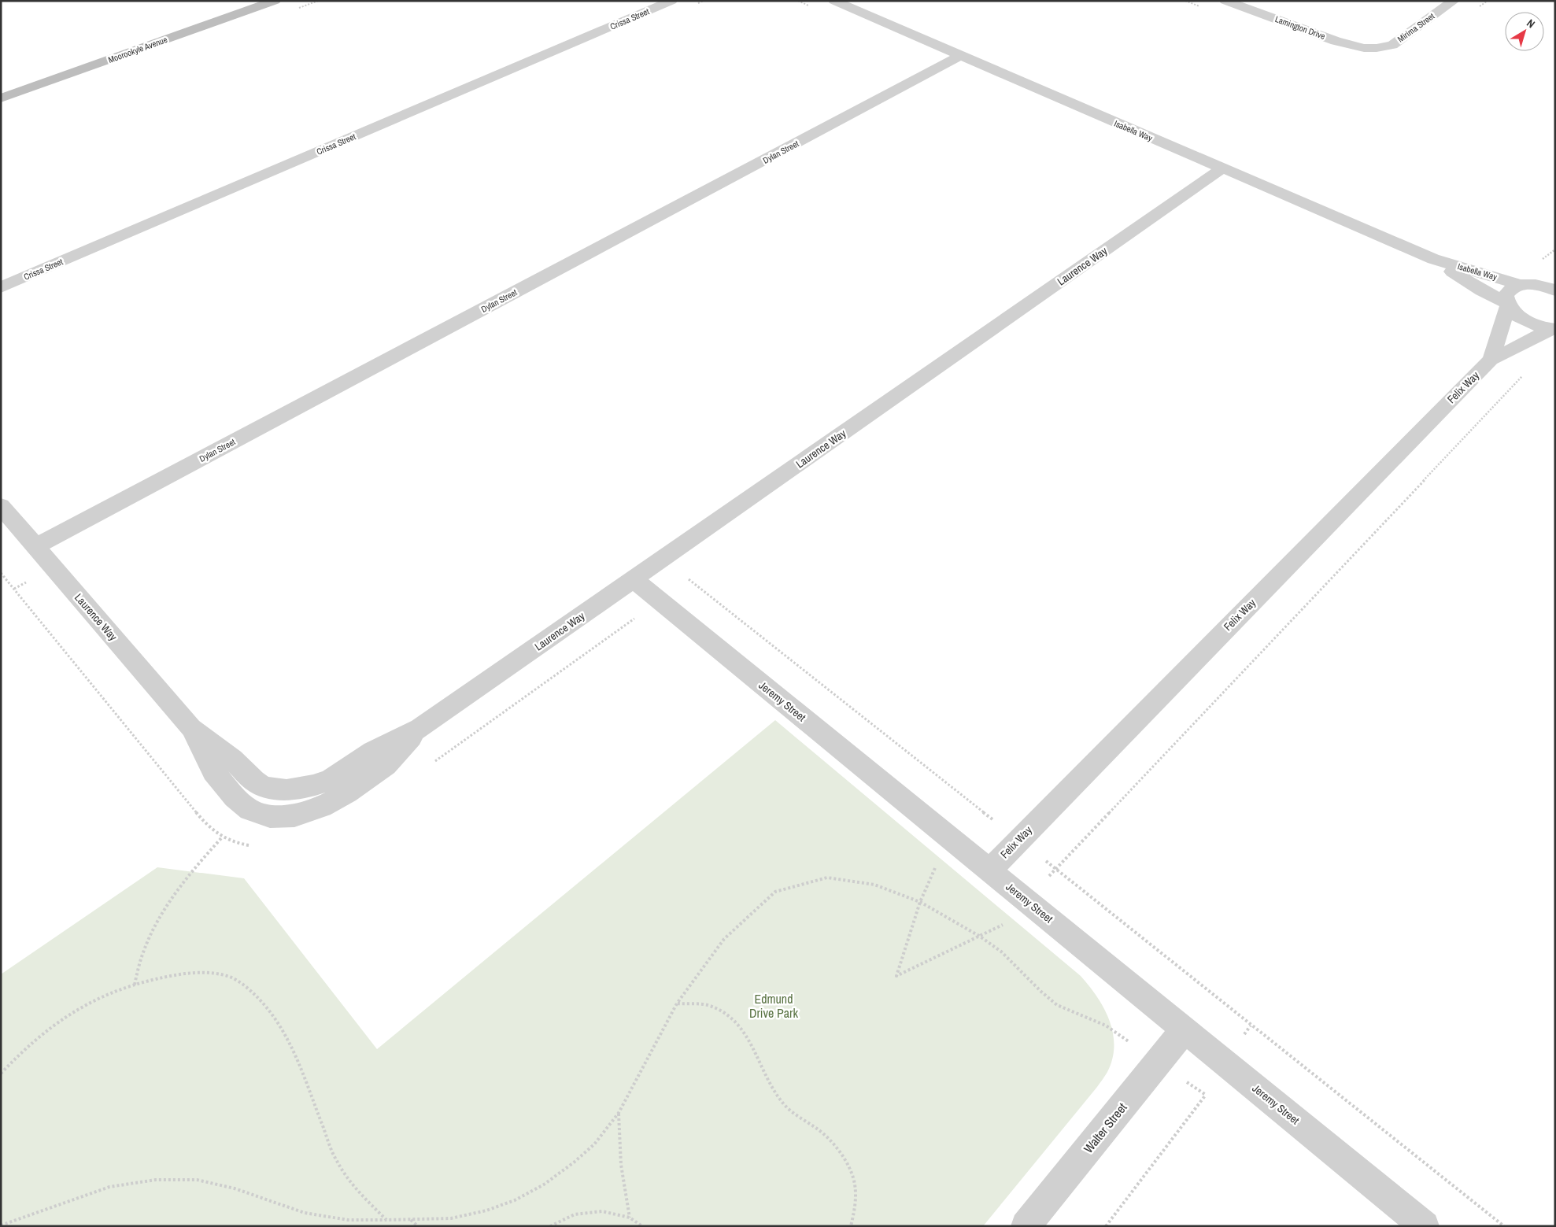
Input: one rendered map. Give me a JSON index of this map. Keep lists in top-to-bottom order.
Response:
{
  "streets": {
    "street": [
      "Crissa Street",
      "Lamington Drive",
      "Mirima Street",
      "Moorookyle Avenue",
      "Isabella Way",
      "Dylan Street",
      "Laurence Way",
      "Felix Way",
      "Jeremy Street",
      "Walter Street"
    ]
  },
  "crossings": [
    ["Lamington Drive", "Mirima Street"],
    ["Isabella Way", "Dylan Street"],
    ["Isabella Way", "Laurence Way"],
    ["Isabella Way", "Felix Way"],
    ["Dylan Street", "Laurence Way"],
    ["Laurence Way", "Jeremy Street"],
    ["Felix Way", "Jeremy Street"],
    ["Jeremy Street", "Walter Street"]
  ],
  "parks": ["Edmund Drive Park"],
  "north": "top right"
}
